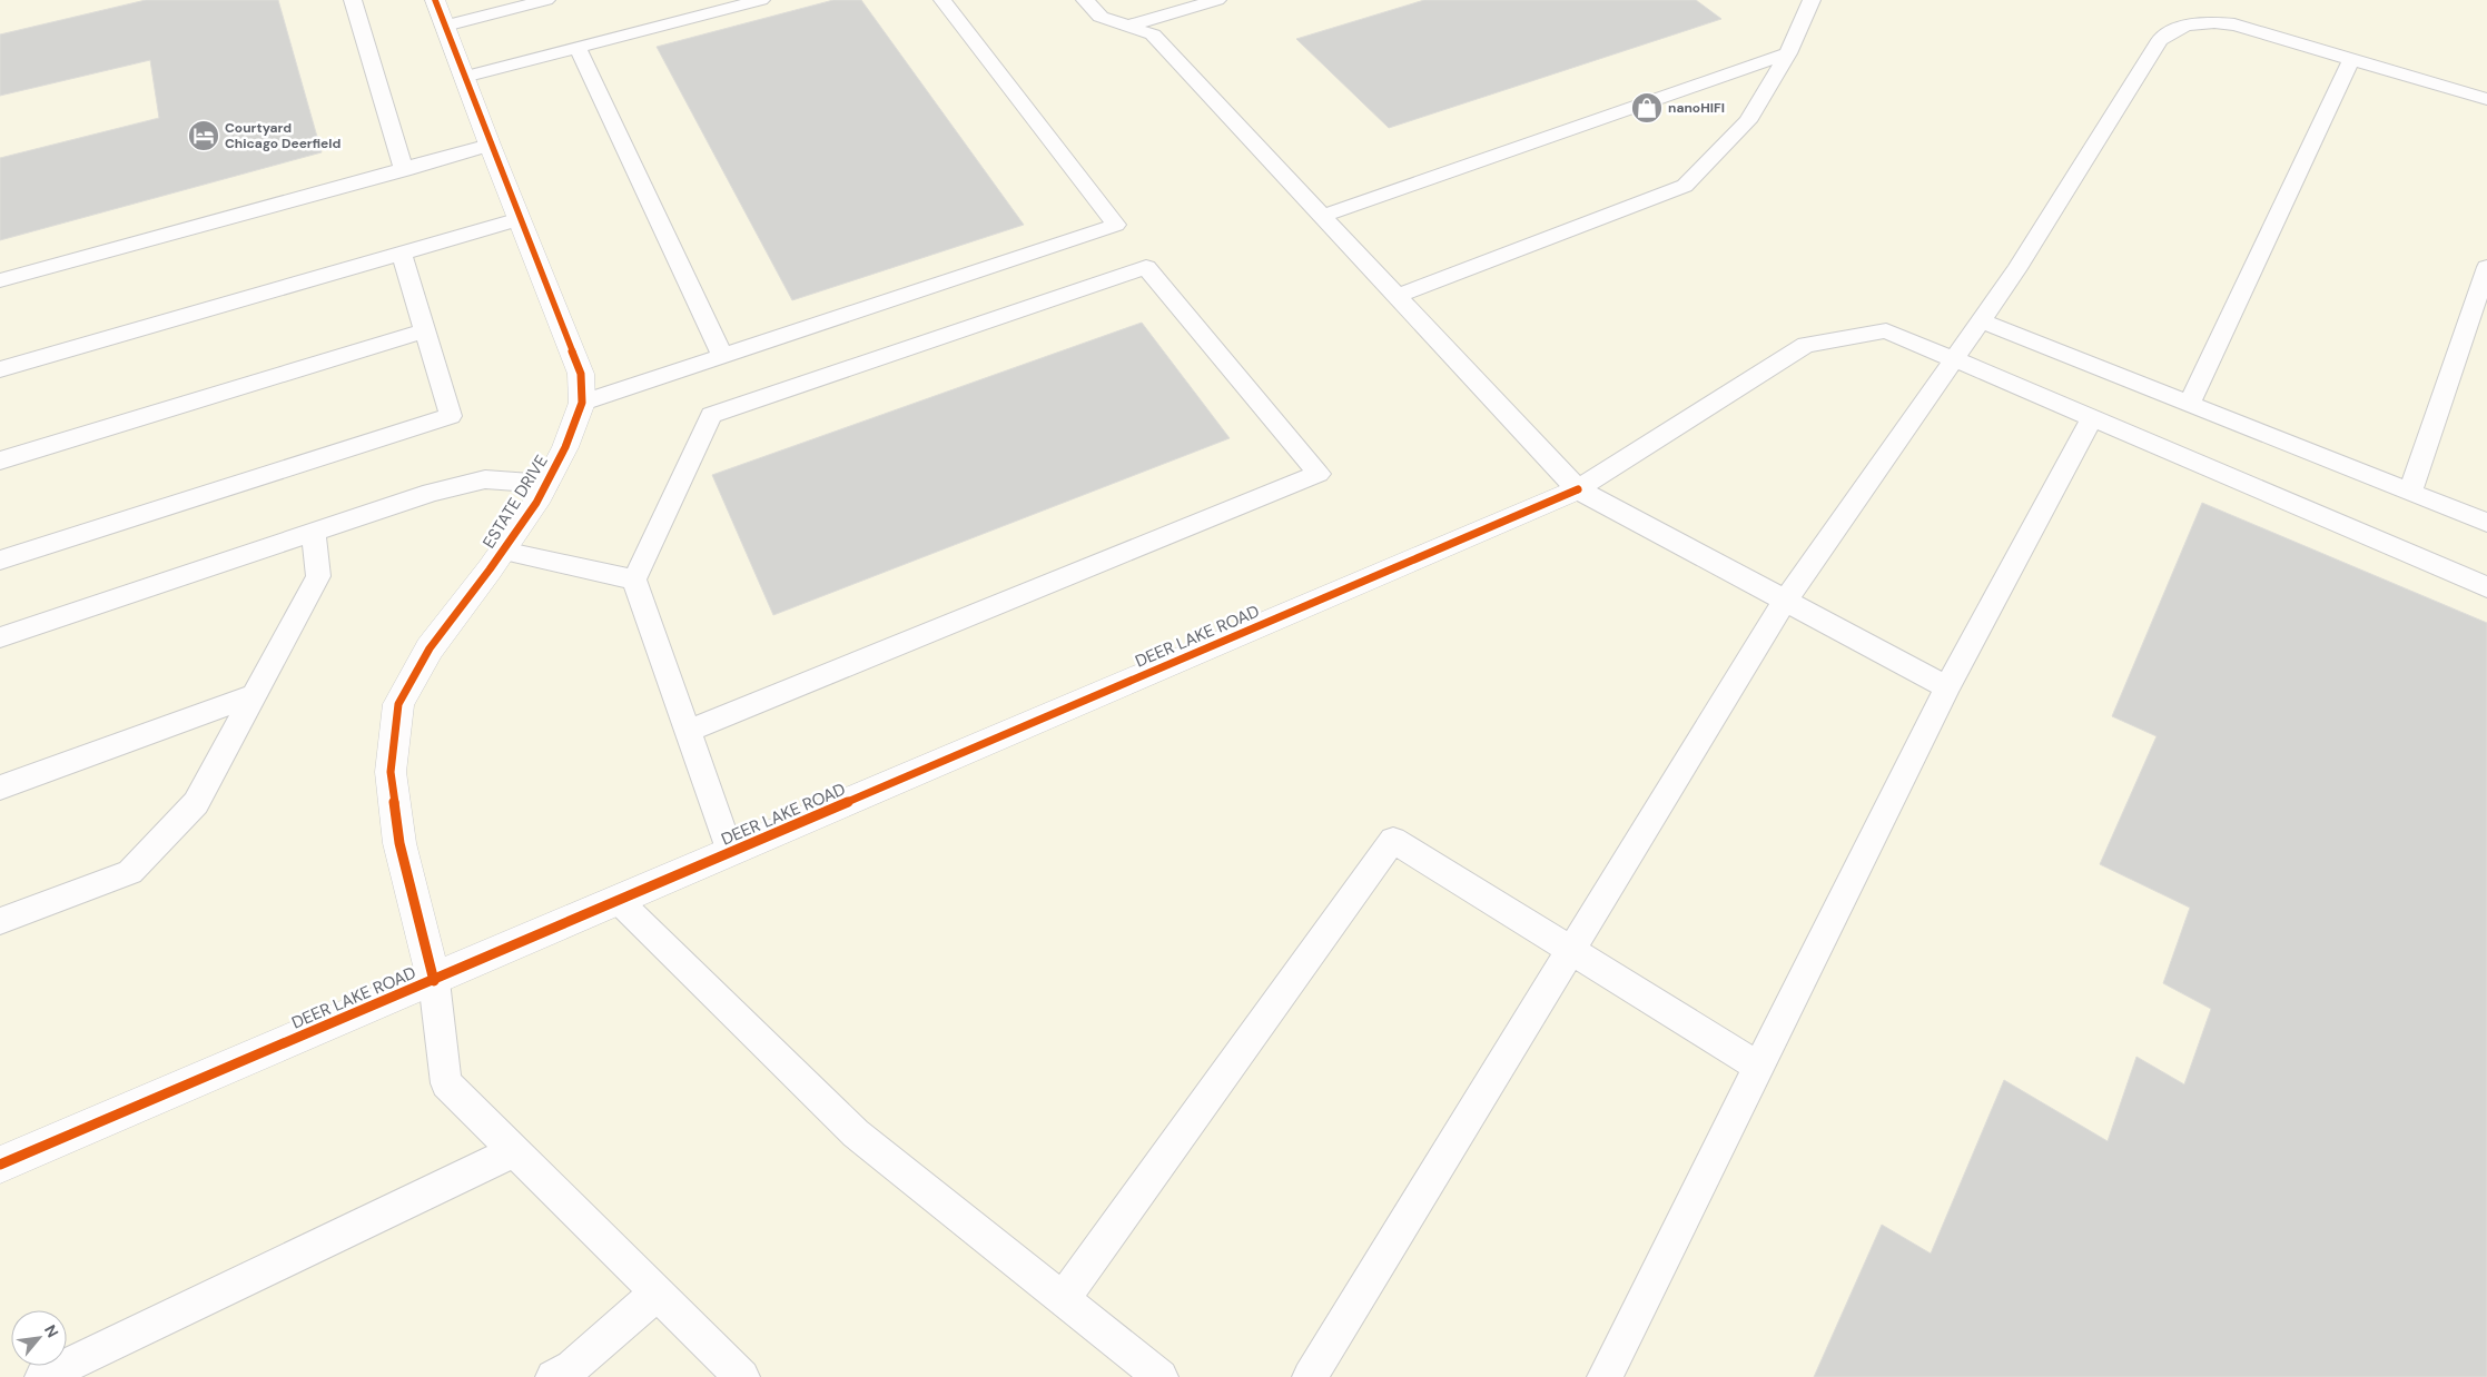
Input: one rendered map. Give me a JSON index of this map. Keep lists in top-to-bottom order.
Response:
{
  "streets": {
    "street": ["ESTATE DRIVE", "DEER LAKE ROAD"]
  },
  "crossings": [
    ["ESTATE DRIVE", "DEER LAKE ROAD"]
  ],
  "places": {
    "shop": ["nanoHIFI"],
    "hotel": ["Courtyard Chicago Deerfield"]
  },
  "north": "top right"
}
